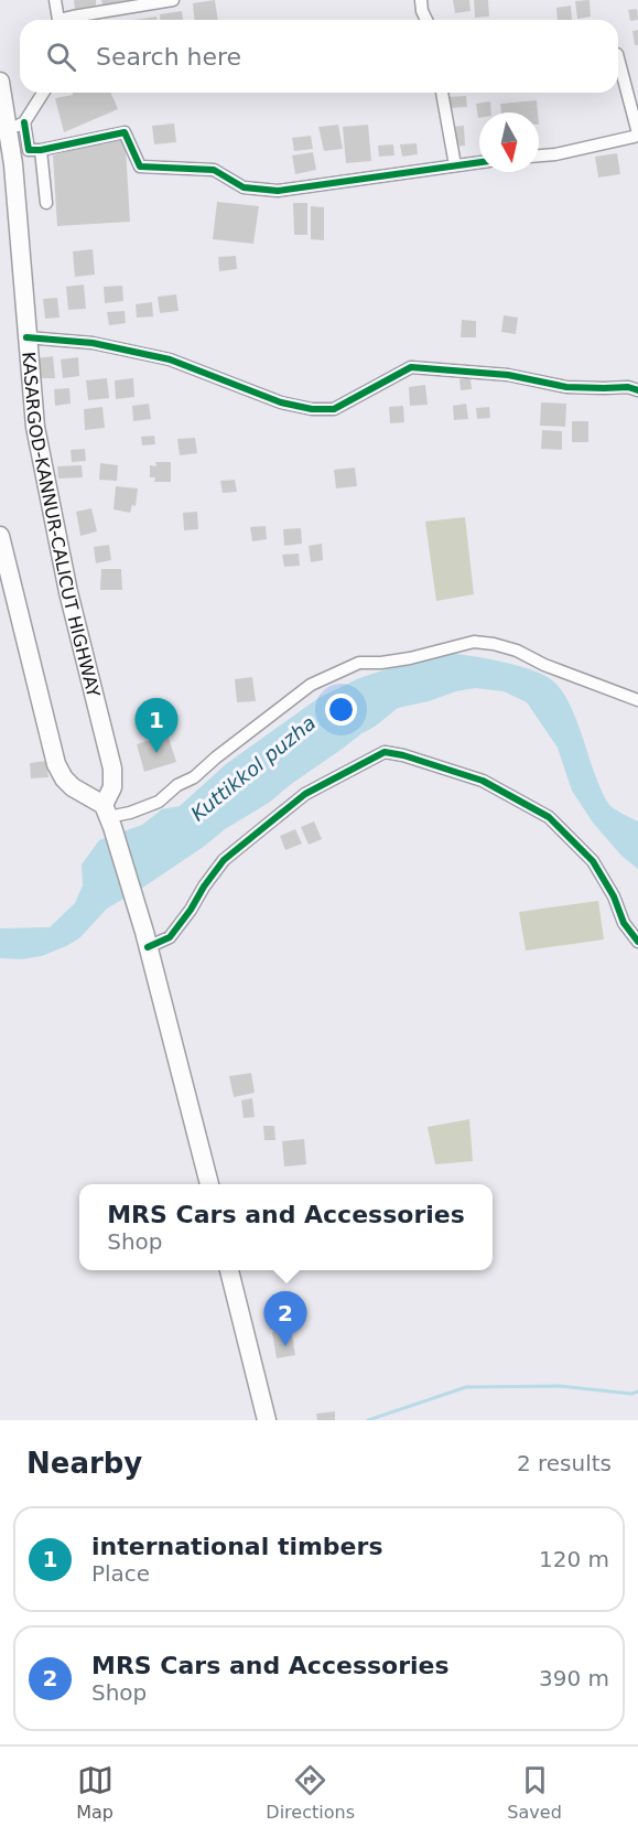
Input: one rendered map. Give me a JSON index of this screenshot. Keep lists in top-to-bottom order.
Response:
{
  "streets": {
    "highway": ["KASARGOD-KANNUR-CALICUT HIGHWAY"]
  },
  "water": ["Kuttikkol puzha"],
  "north": "bottom",
  "page": {
    "search": "Search here",
    "pins": ["1", "2"],
    "popup": ["MRS Cars and Accessories", "Shop"],
    "heading": ["Nearby", "2 results"],
    "list": [
      {
        "mark": "1",
        "name": "international timbers",
        "note": "Place",
        "value": "120 m"
      },
      {
        "mark": "2",
        "name": "MRS Cars and Accessories",
        "note": "Shop",
        "value": "390 m"
      }
    ],
    "nav": ["Map", "Directions", "Saved"]
  }
}
